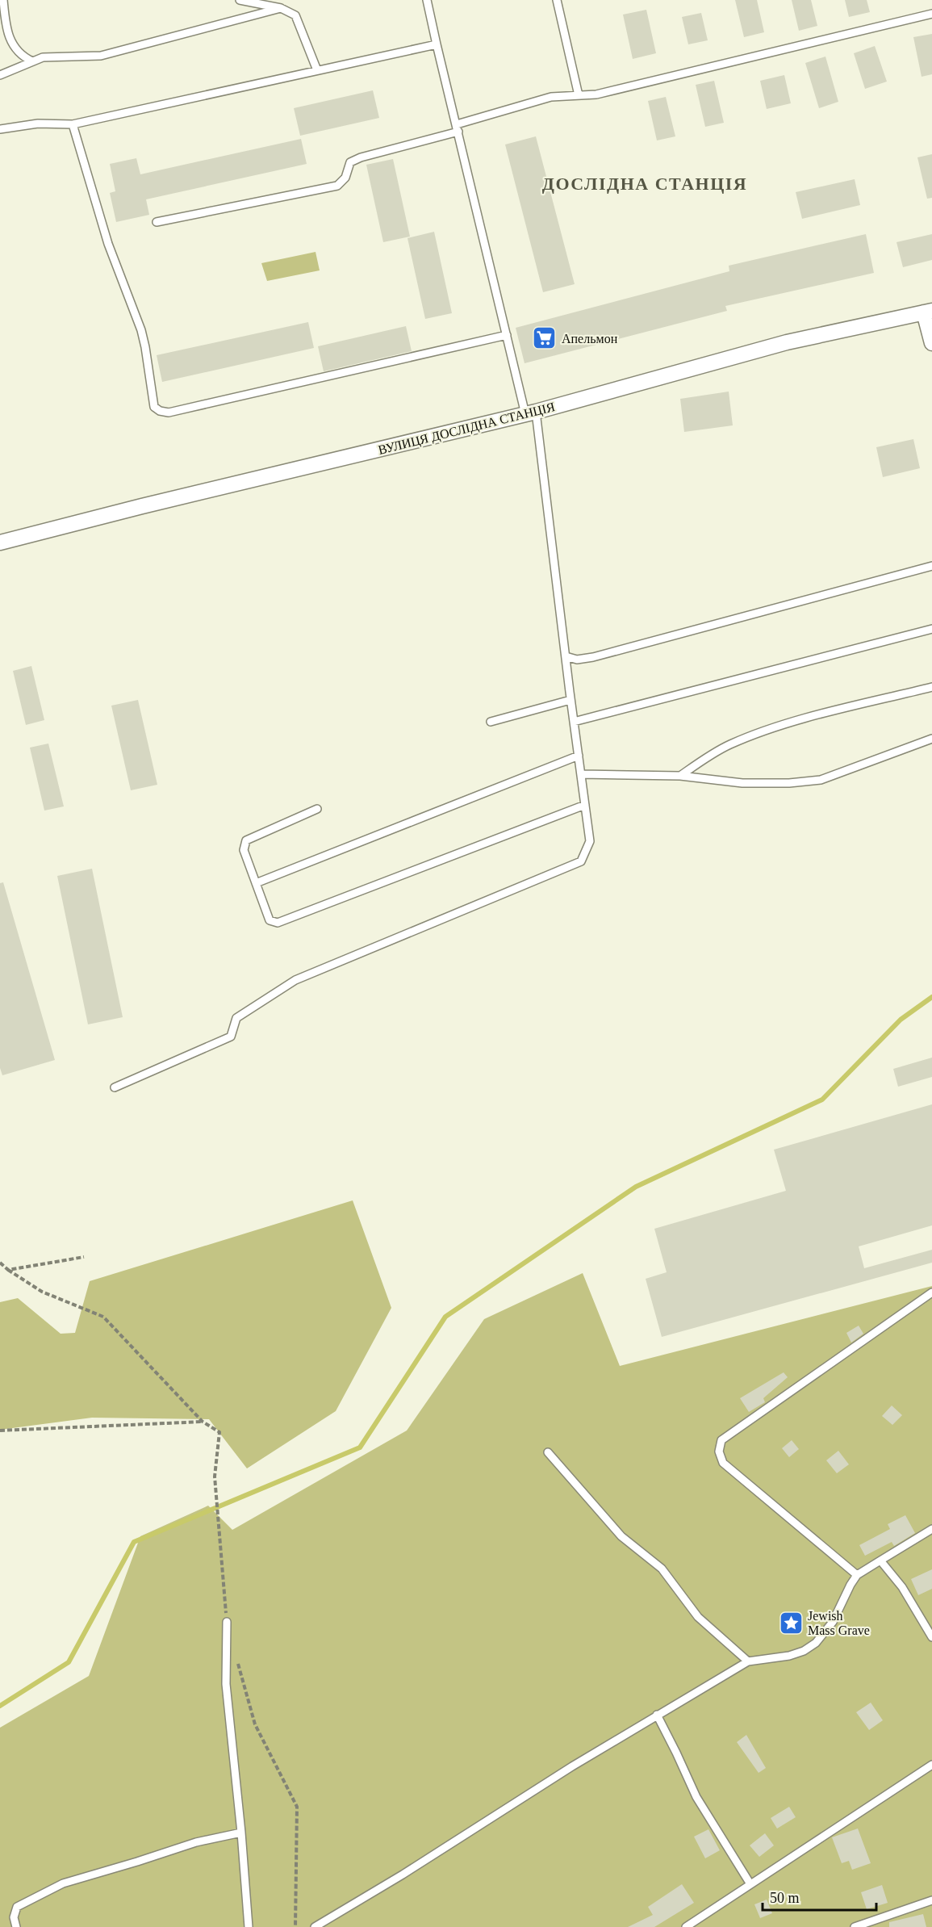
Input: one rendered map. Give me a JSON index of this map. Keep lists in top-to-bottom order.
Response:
{
  "streets": {
    "street": ["ВУЛИЦЯ ДОСЛІДНА СТАНЦІЯ"]
  },
  "districts": ["ДОСЛІДНА СТАНЦІЯ"],
  "places": {
    "supermarket": ["Апельмон"],
    "place": ["Jewish Mass Grave"]
  },
  "scale_bar": "50 m"
}
